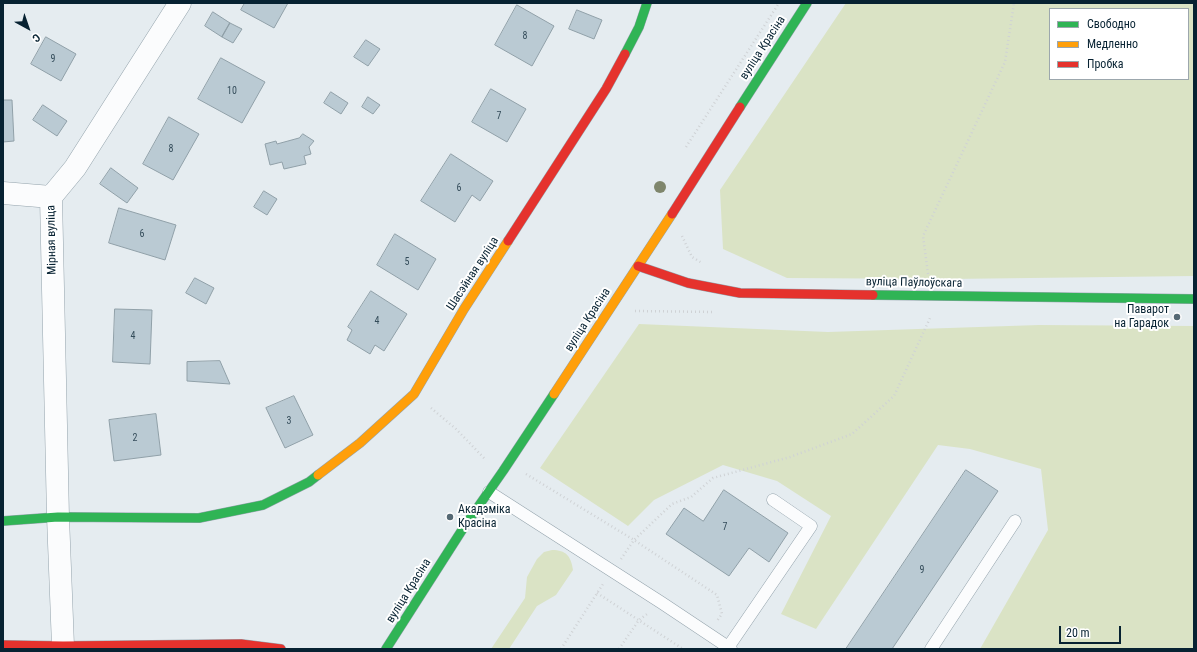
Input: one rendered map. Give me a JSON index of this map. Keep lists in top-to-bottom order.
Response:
{
  "streets": {
    "street": [
      "вуліца Красіна",
      "Мірная вуліца",
      "Шасэйная вуліца",
      "вуліца Паўлоўскага"
    ]
  },
  "crossings": [
    ["вуліца Красіна", "вуліца Паўлоўскага"],
    ["Мірная вуліца", "Шасэйная вуліца"]
  ],
  "places": ["Паварот на Гарадок", "Акадэміка Красіна"],
  "house_numbers": [
    "8",
    "9",
    "10",
    "7",
    "8",
    "6",
    "6",
    "5",
    "4",
    "4",
    "3",
    "2",
    "7",
    "9"
  ],
  "legend": ["Свободно", "Медленно", "Пробка"],
  "scale_bar": "20 m",
  "north": "bottom right"
}
